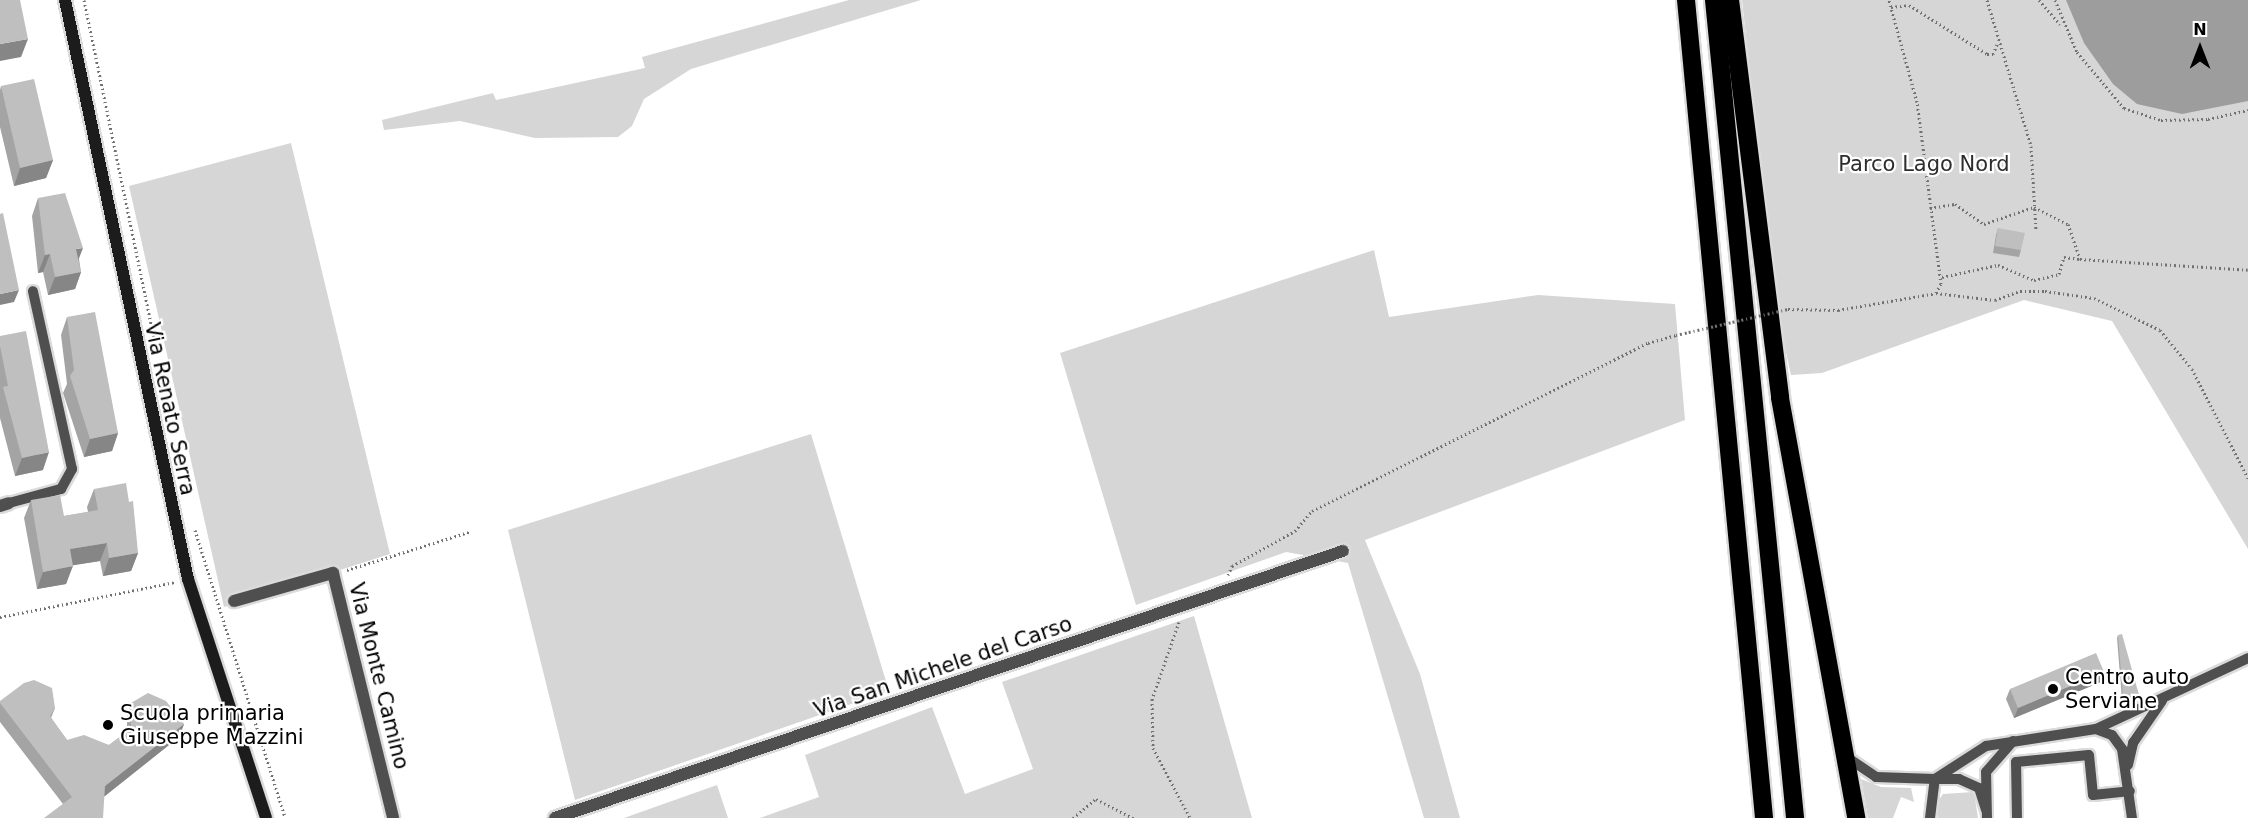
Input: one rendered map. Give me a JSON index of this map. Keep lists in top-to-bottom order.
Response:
{
  "streets": {
    "street": ["Via Renato Serra", "Via San Michele del Carso", "Via Monte Camino"]
  },
  "parks": ["Parco Lago Nord"],
  "places": ["Centro auto Serviane", "Scuola primaria Giuseppe Mazzini"],
  "north": "top"
}
